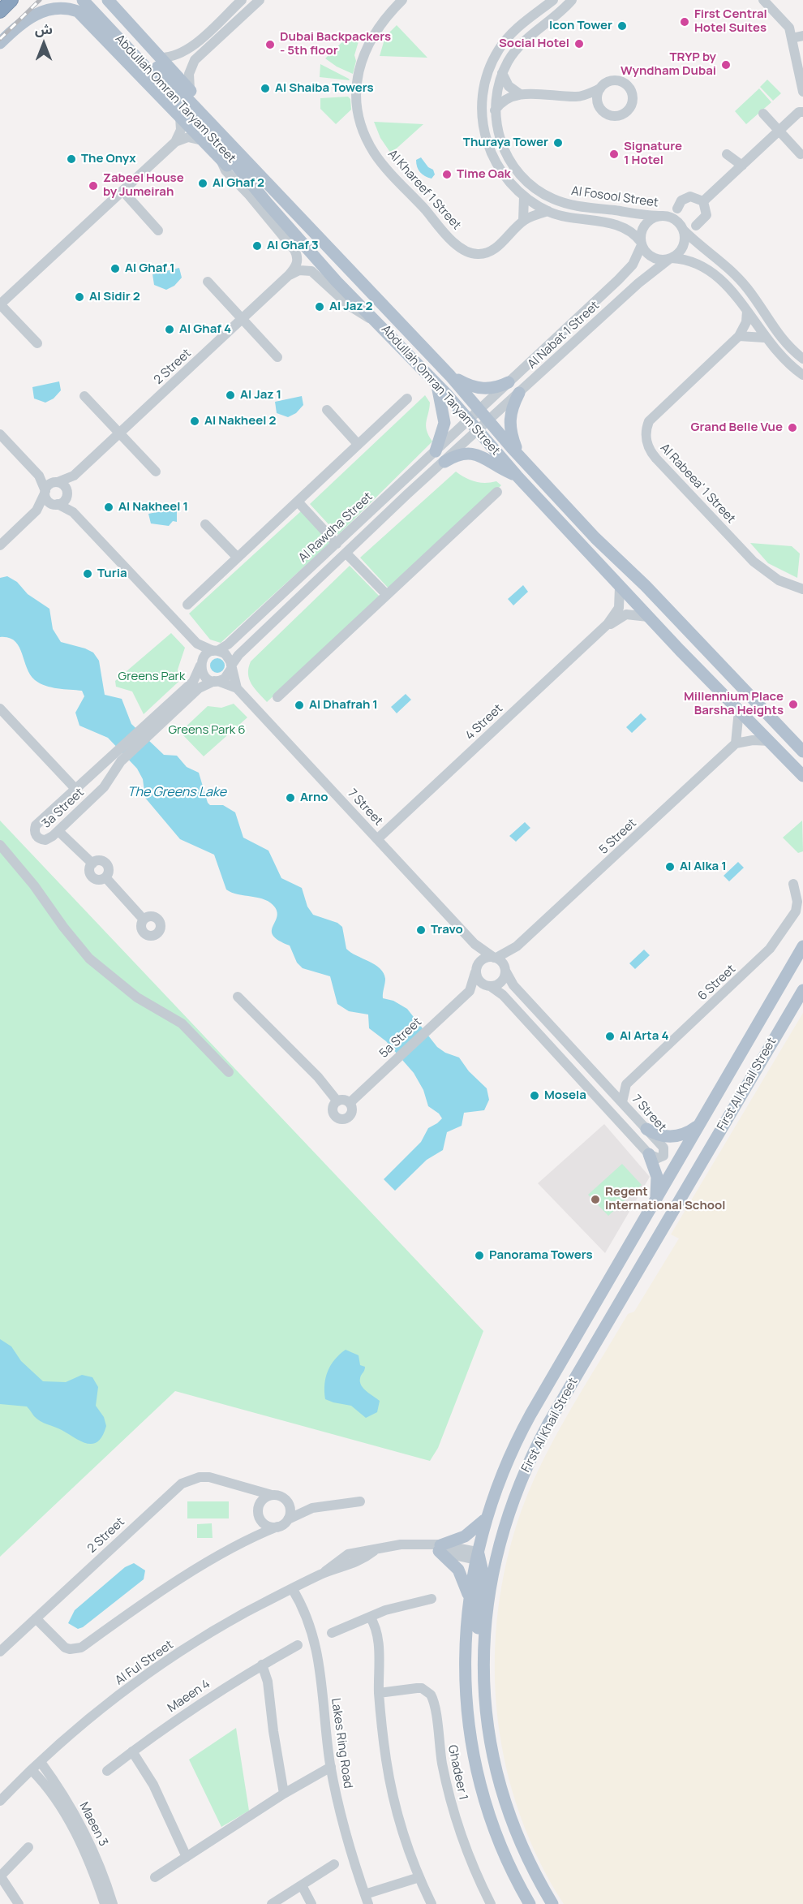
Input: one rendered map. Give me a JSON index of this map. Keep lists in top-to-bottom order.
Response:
{
  "streets": {
    "main road": ["Abdullah Omran Taryam Street", "First Al Khail Street"],
    "street": [
      "Al Khareef 1 Street",
      "Al Fosool Street",
      "Al Nabat 1 Street",
      "2 Street",
      "Al Rabeea' 1 Street",
      "Al Rawdha Street",
      "4 Street",
      "7 Street",
      "3a Street",
      "5 Street",
      "6 Street",
      "5a Street",
      "Al Ful Street",
      "Maeen 4",
      "Lakes Ring Road",
      "Ghadeer 1",
      "Maeen 3"
    ]
  },
  "crossings": [
    ["Abdullah Omran Taryam Street", "Al Nabat 1 Street"],
    ["Abdullah Omran Taryam Street", "Al Rawdha Street"],
    ["Abdullah Omran Taryam Street", "4 Street"],
    ["Al Fosool Street", "Al Nabat 1 Street"],
    ["Al Nabat 1 Street", "Al Rawdha Street"],
    ["Al Rawdha Street", "7 Street"],
    ["Al Rawdha Street", "3a Street"],
    ["4 Street", "7 Street"],
    ["7 Street", "3a Street"],
    ["7 Street", "5 Street"],
    ["7 Street", "5a Street"],
    ["5 Street", "5a Street"],
    ["First Al Khail Street", "Al Ful Street"],
    ["Al Ful Street", "Lakes Ring Road"],
    ["Al Ful Street", "Maeen 3"]
  ],
  "water": ["The Greens Lake"],
  "parks": ["Greens Park", "Greens Park 6"],
  "places": [
    "First Central Hotel Suites",
    "Icon Tower",
    "Social Hotel",
    "Dubai Backpackers - 5th floor",
    "TRYP by Wyndham Dubai",
    "Al Shaiba Towers",
    "Thuraya Tower",
    "Signature 1 Hotel",
    "The Onyx",
    "Time Oak",
    "Al Ghaf 2",
    "Zabeel House by Jumeirah",
    "Al Ghaf 3",
    "Al Ghaf 1",
    "Al Sidir 2",
    "Al Jaz 2",
    "Al Ghaf 4",
    "Al Jaz 1",
    "Al Nakheel 2",
    "Grand Belle Vue",
    "Al Nakheel 1",
    "Turia",
    "Millennium Place Barsha Heights",
    "Al Dhafrah 1",
    "Arno",
    "Al Alka 1",
    "Travo",
    "Al Arta 4",
    "Mosela",
    "Regent International School",
    "Panorama Towers"
  ],
  "north": "top"
}
